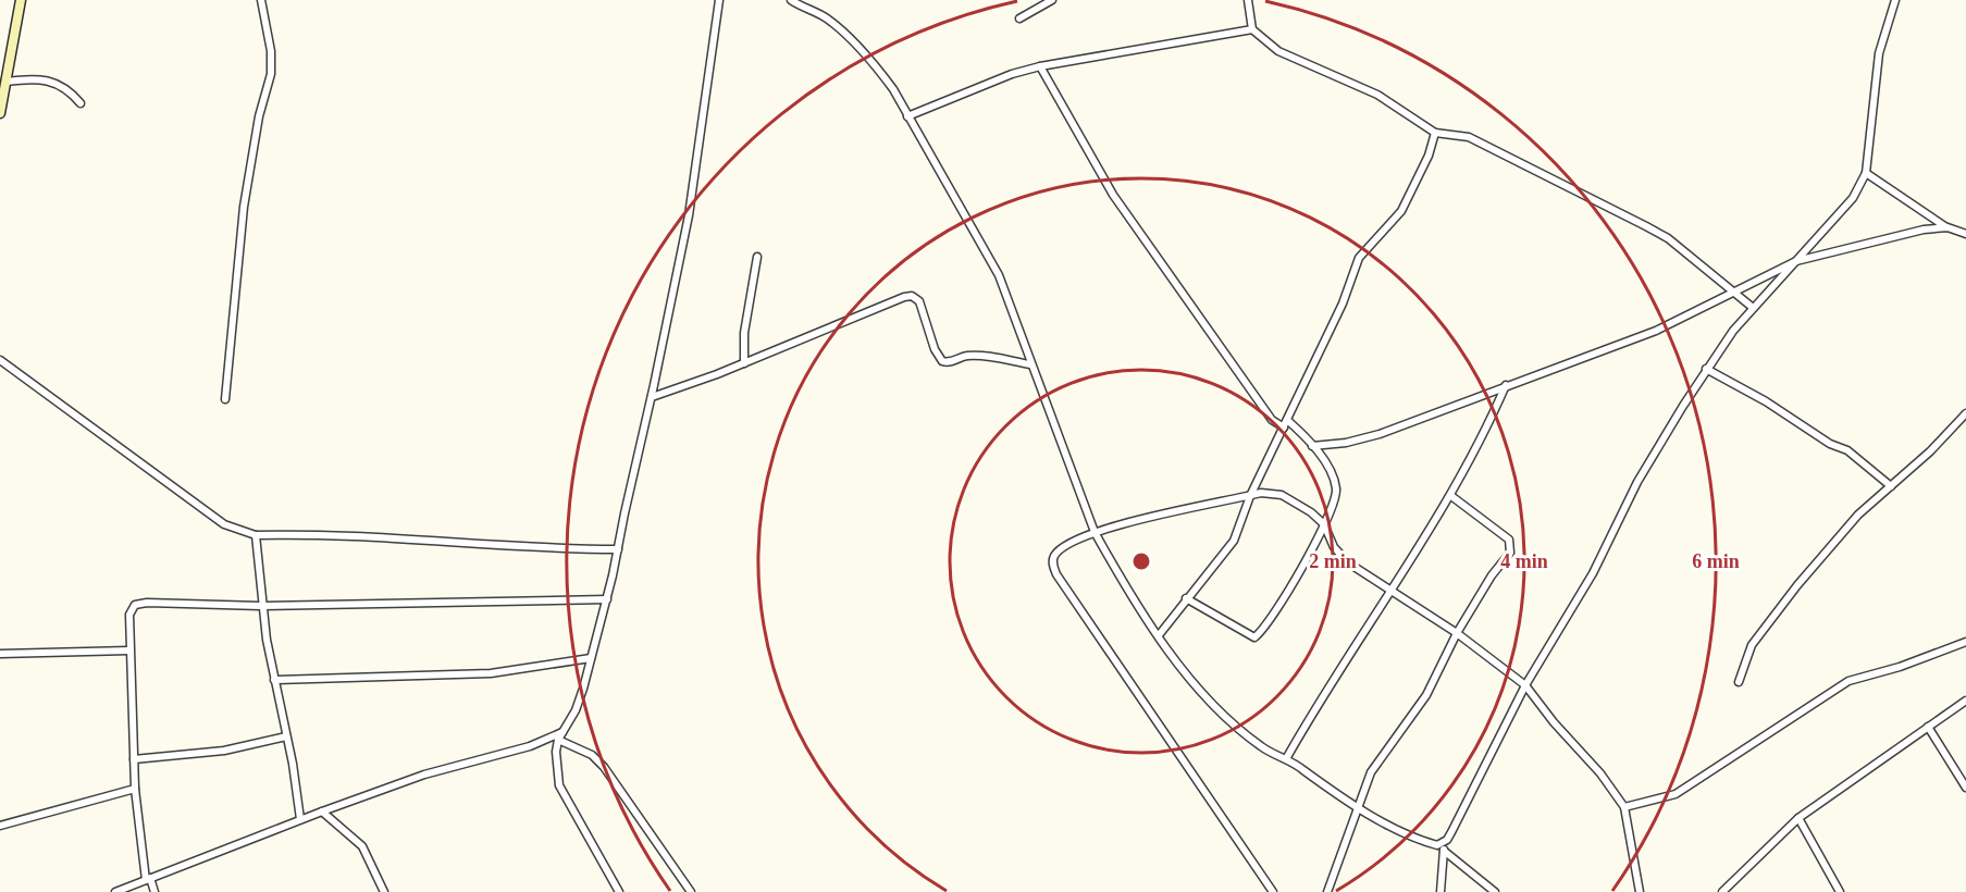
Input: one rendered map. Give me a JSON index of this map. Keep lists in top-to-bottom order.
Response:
{
  "rings": ["2 min", "4 min", "6 min"]
}
